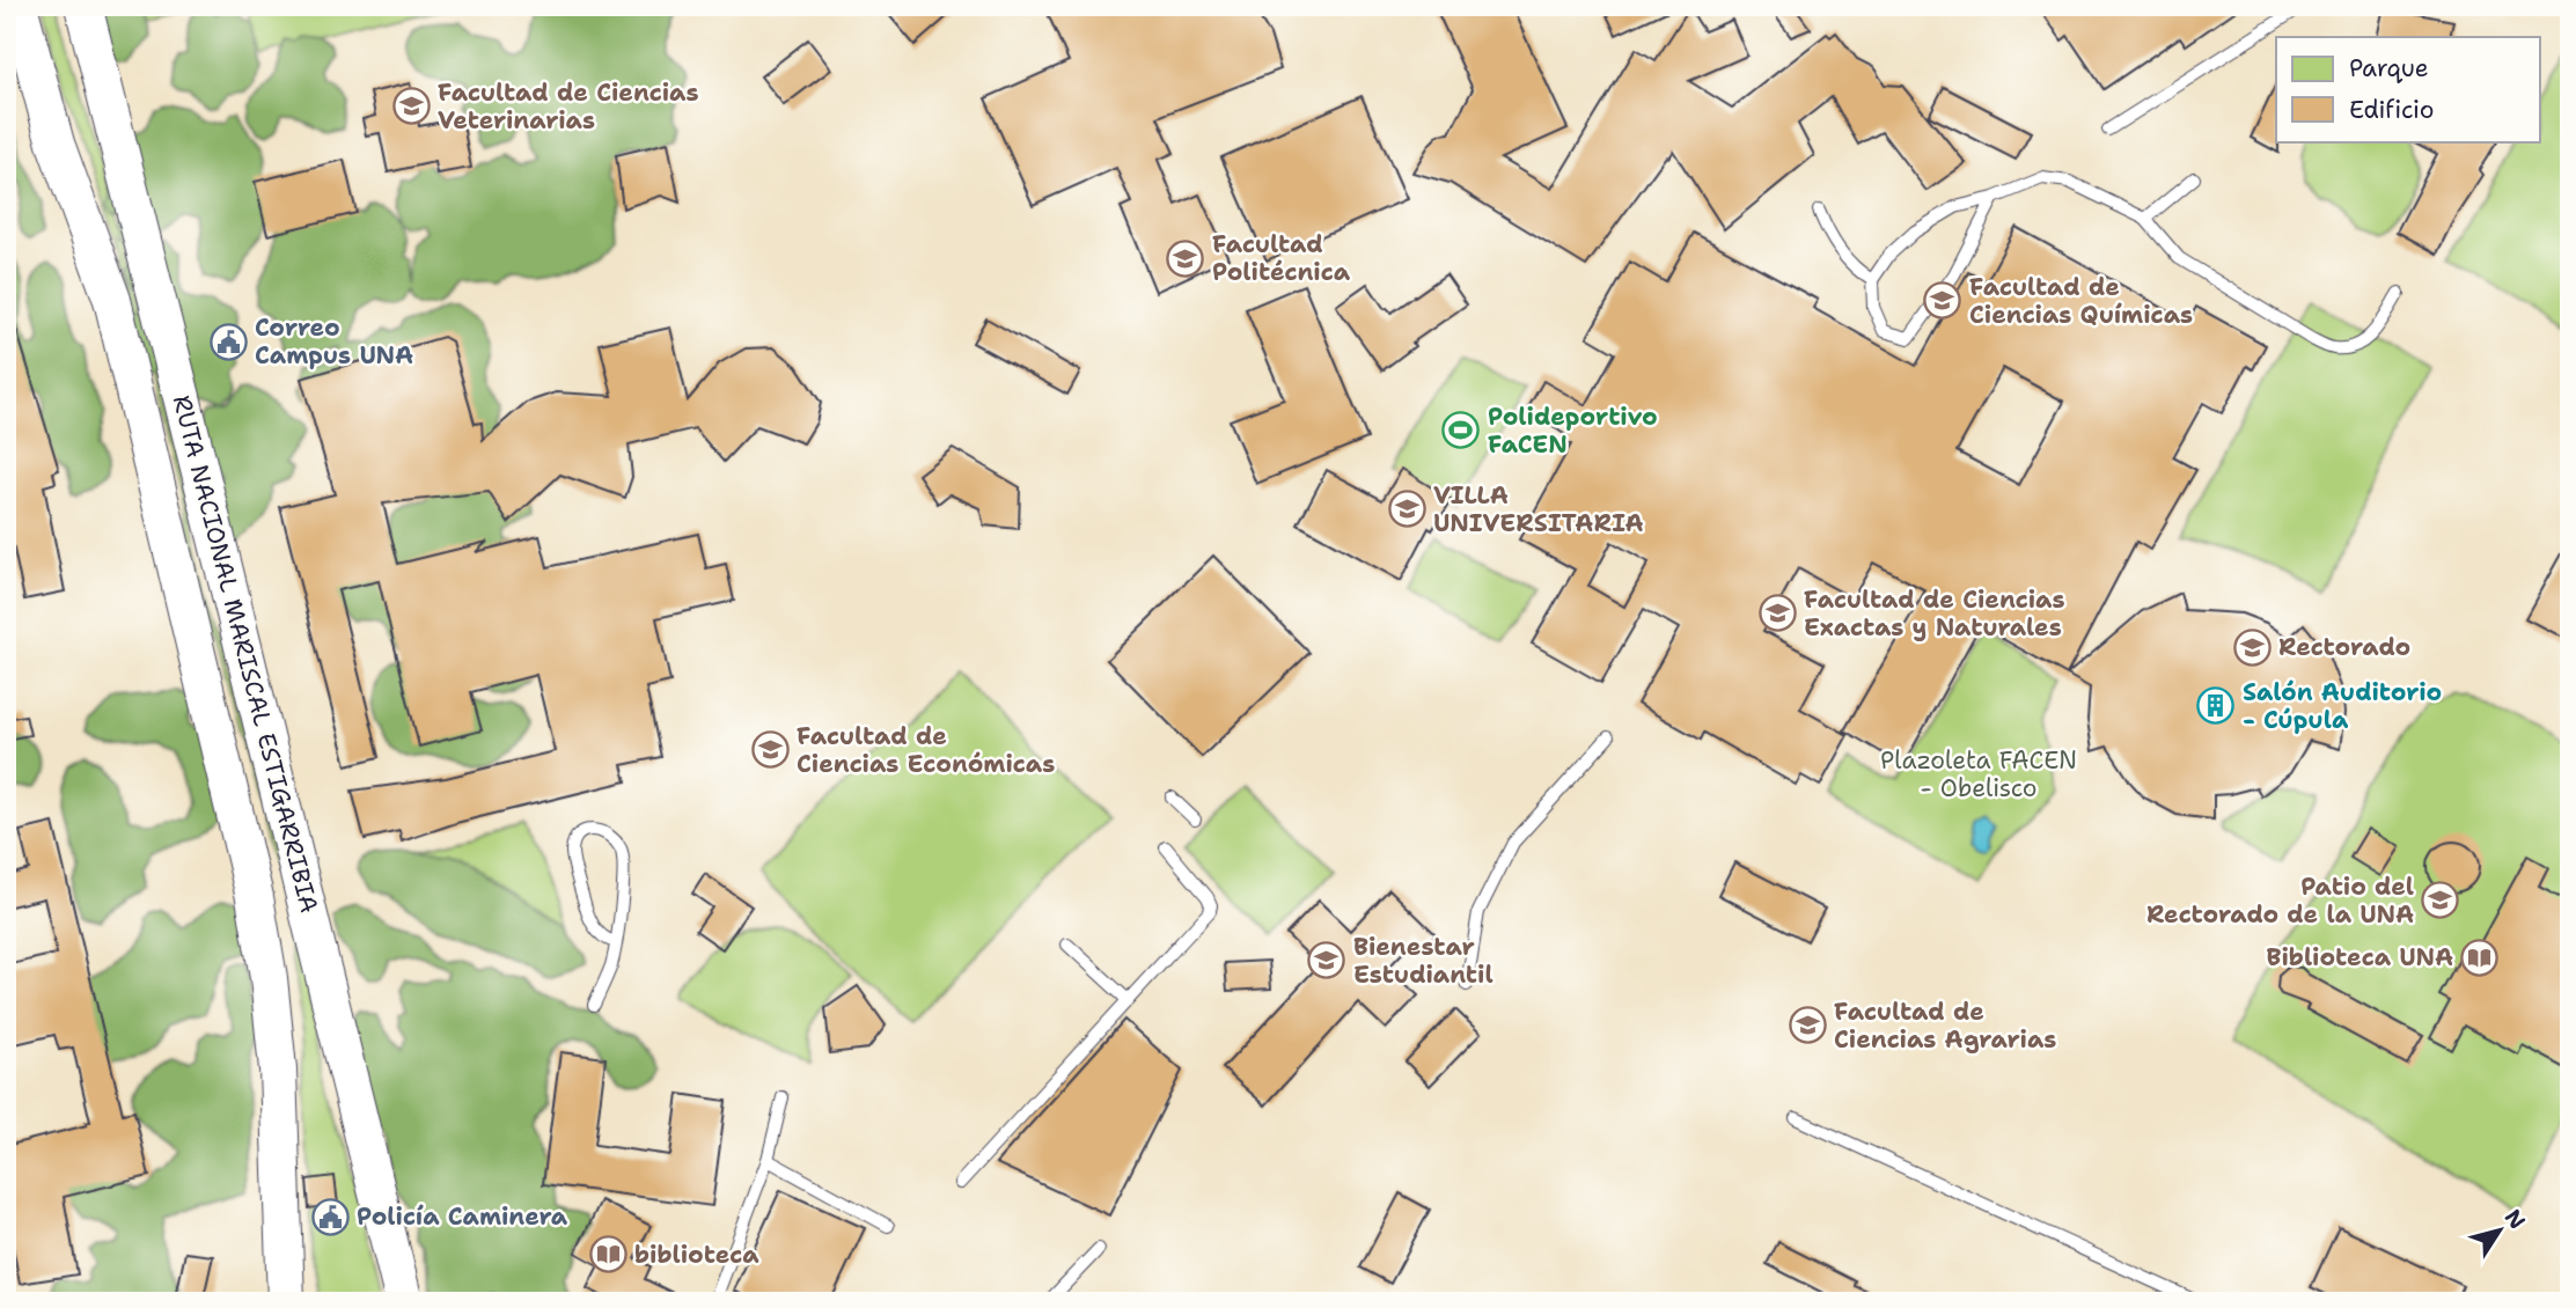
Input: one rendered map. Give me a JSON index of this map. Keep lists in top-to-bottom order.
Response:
{
  "streets": {
    "highway": ["RUTA NACIONAL MARISCAL ESTIGARRIBIA"]
  },
  "parks": ["Plazoleta FACEN - Obelisco"],
  "places": {
    "school or university": [
      "Facultad de Ciencias Veterinarias",
      "Facultad Politécnica",
      "Facultad de Ciencias Químicas",
      "VILLA UNIVERSITARIA",
      "Facultad de Ciencias Exactas y Naturales",
      "Rectorado",
      "Facultad de Ciencias Económicas",
      "Patio del Rectorado de la UNA",
      "Bienestar Estudiantil",
      "Facultad de Ciencias Agrarias"
    ],
    "public building": ["Correo Campus UNA", "Policía Caminera"],
    "sports": ["Polideportivo FaCEN"],
    "building": ["Salón Auditorio - Cúpula"],
    "library": ["Biblioteca UNA", "biblioteca"]
  },
  "legend": ["Parque", "Edificio"],
  "north": "top right"
}
